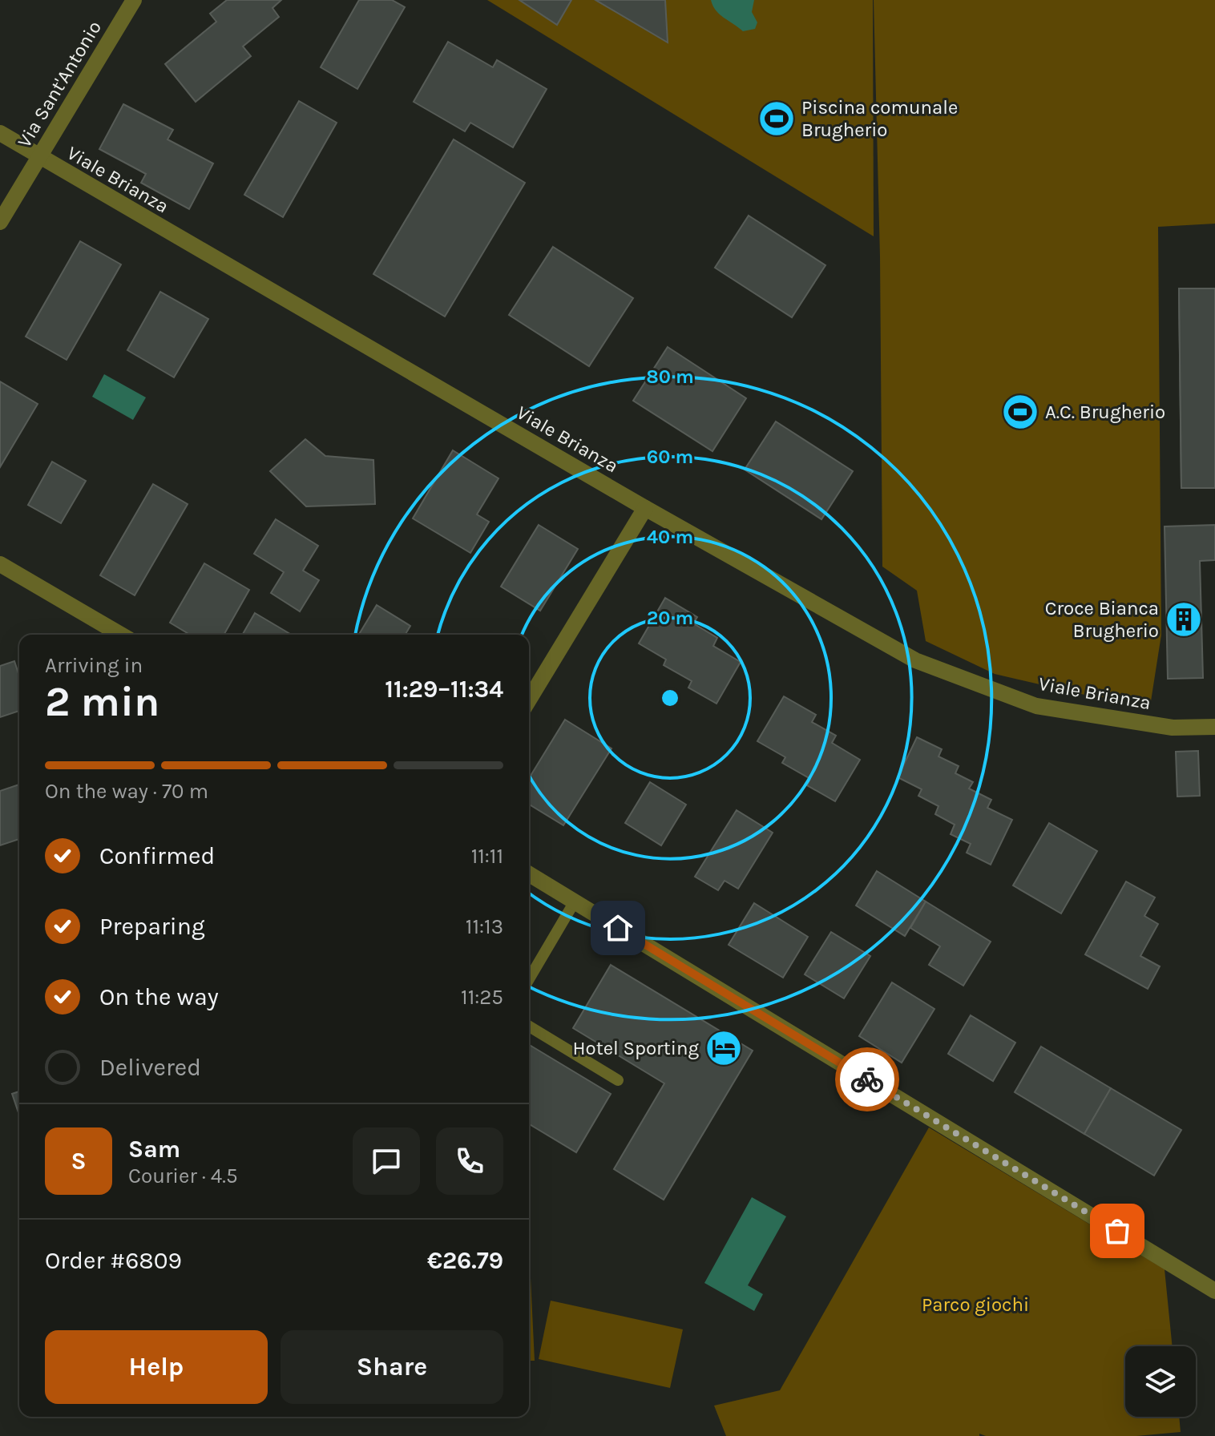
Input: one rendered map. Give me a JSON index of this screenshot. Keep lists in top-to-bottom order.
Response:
{
  "streets": {
    "street": ["Via Sant'Antonio", "Viale Brianza"]
  },
  "crossings": [
    ["Via Sant'Antonio", "Viale Brianza"]
  ],
  "parks": ["Parco giochi"],
  "places": {
    "sports": ["Piscina comunale Brugherio", "A.C. Brugherio"],
    "building": ["Croce Bianca Brugherio"],
    "hotel": ["Hotel Sporting"]
  },
  "page": {
    "heading": ["2 min", "Arriving in", "11:29–11:34"],
    "panel": [
      "Sam",
      "Courier · 4.5",
      "Order #6809",
      "€26.79"
    ],
    "bar": "On the way · 70 m",
    "list": [
      ["Confirmed", "11:11"],
      ["Preparing", "11:13"],
      ["On the way", "11:25"],
      "Delivered"
    ],
    "round": "S",
    "buttons": ["Help", "Share"]
  },
  "rings": [
    "80 m",
    "60 m",
    "40 m",
    "20 m"
  ]
}
